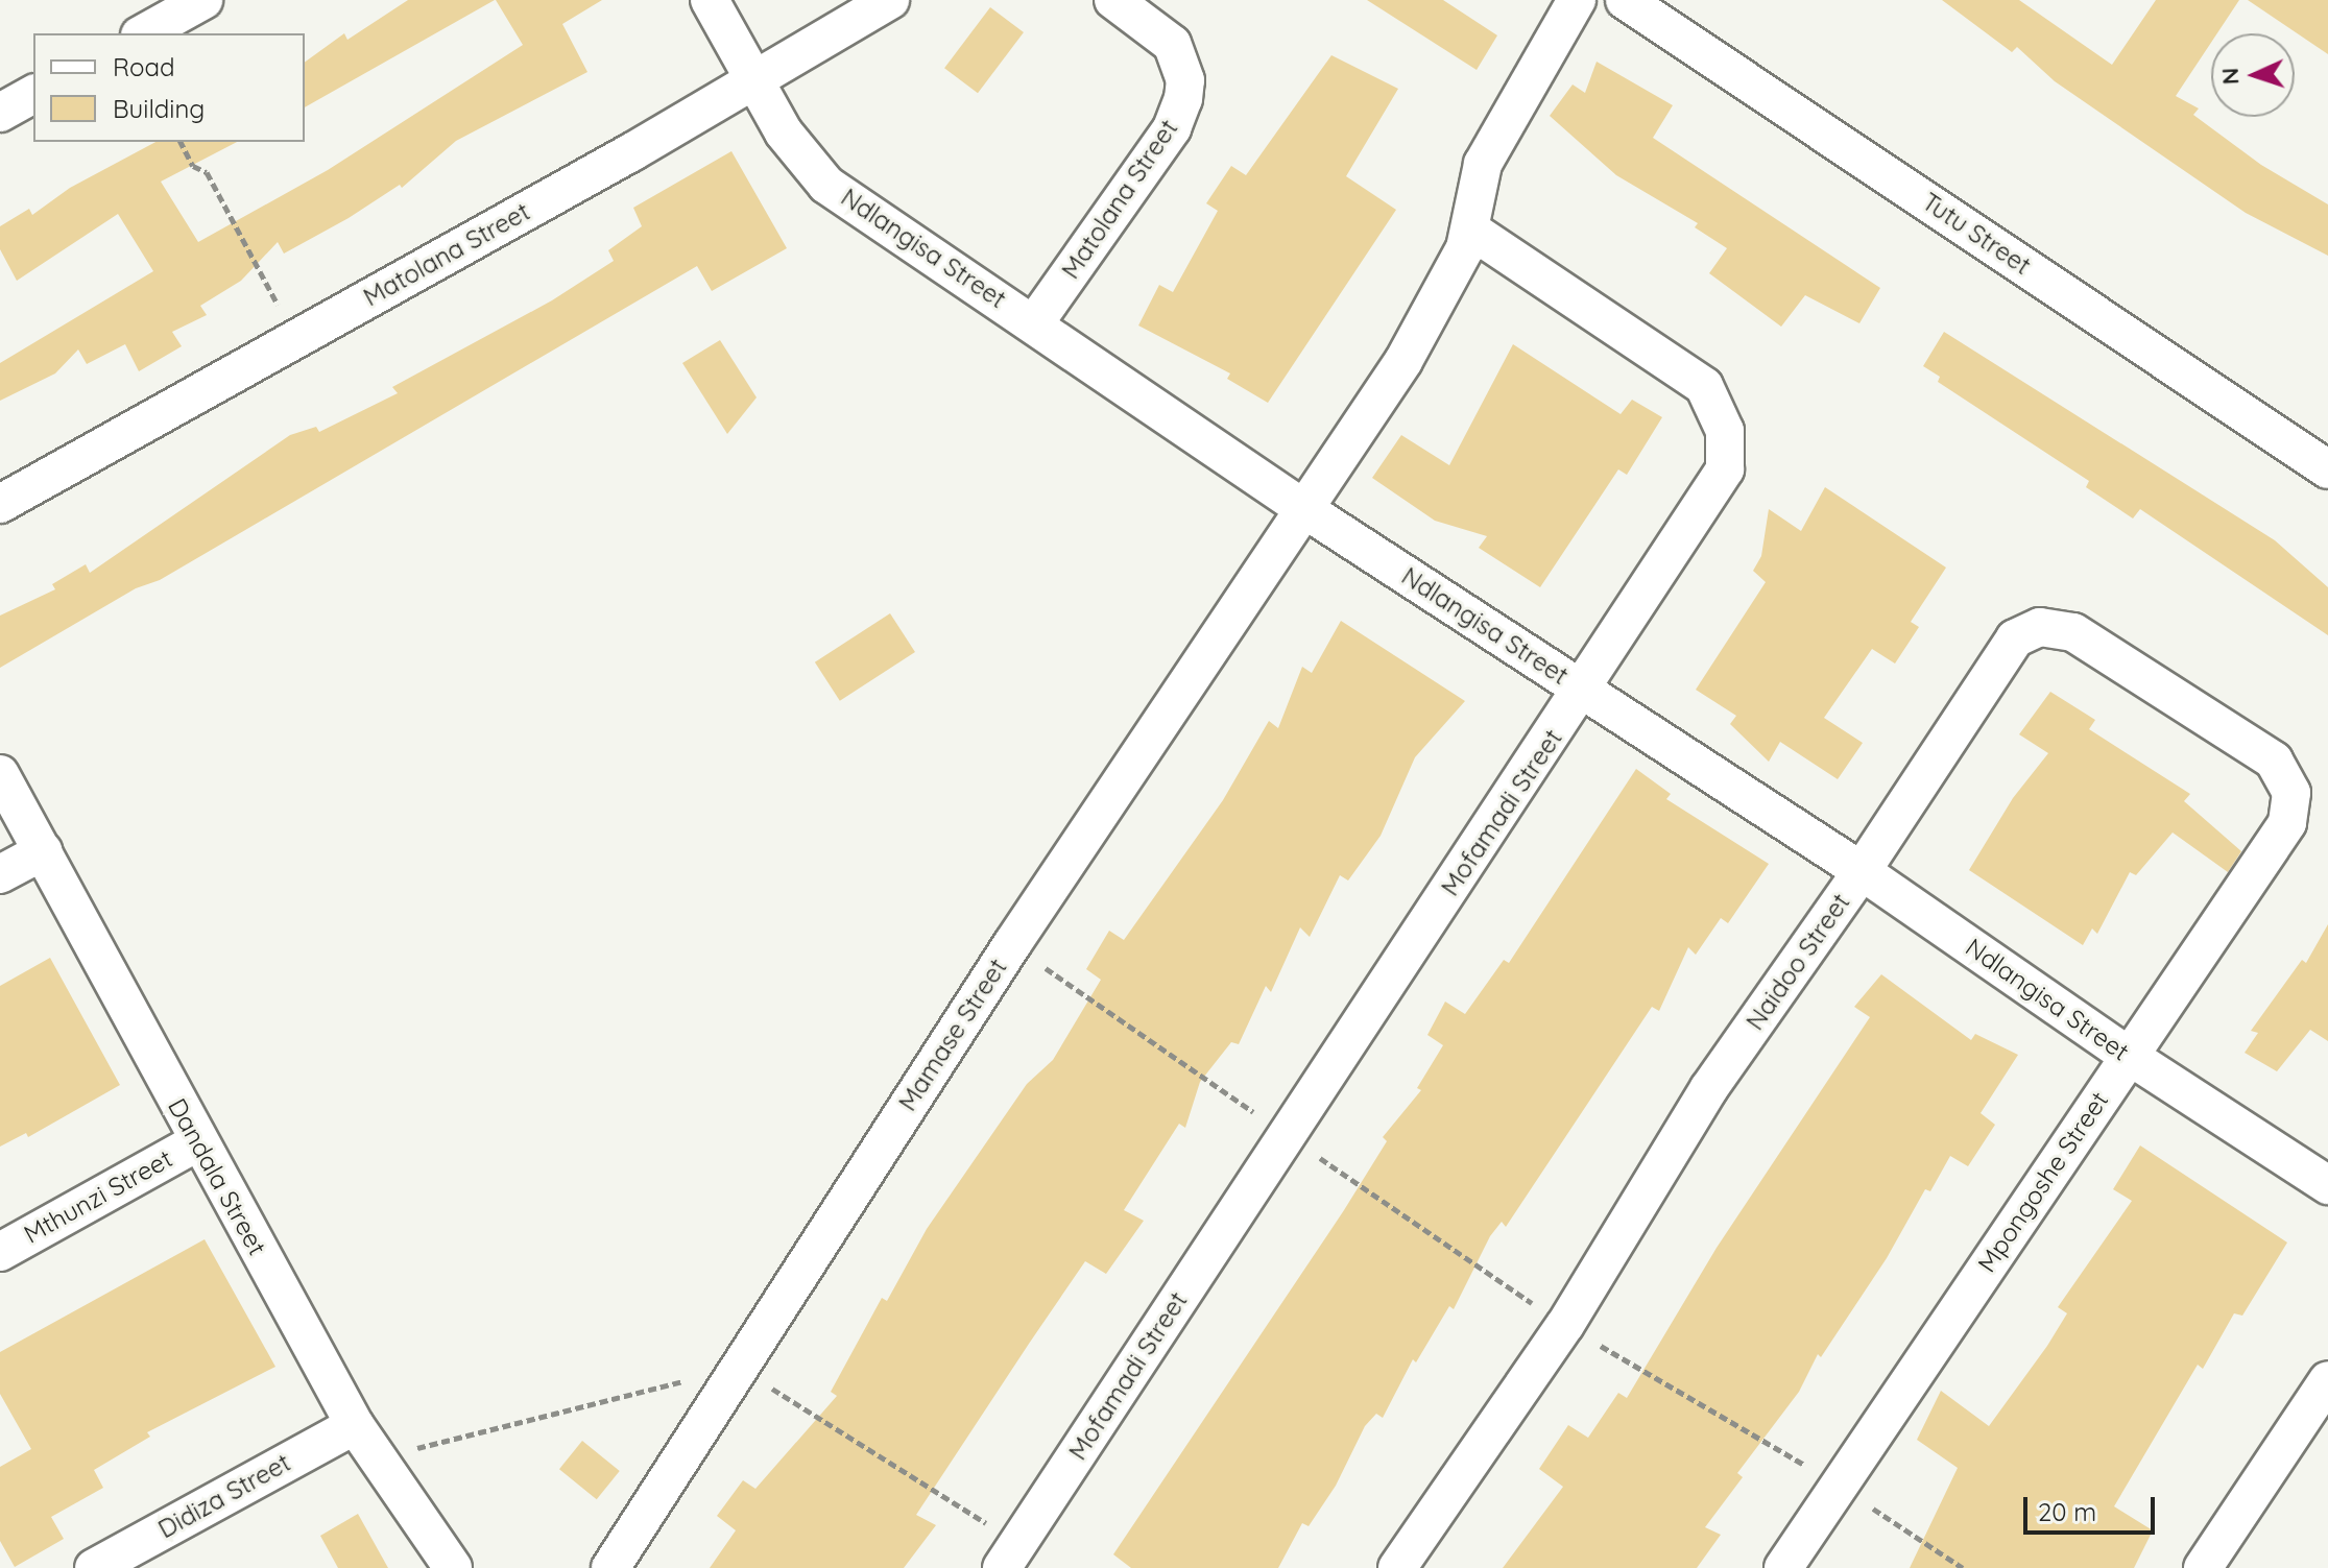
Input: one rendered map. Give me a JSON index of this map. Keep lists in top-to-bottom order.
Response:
{
  "streets": {
    "street": [
      "Matolana Street",
      "Tutu Street",
      "Ndlangisa Street",
      "Mofamadi Street",
      "Naidoo Street",
      "Mamase Street",
      "Dandala Street",
      "Mpongoshe Street",
      "Mthunzi Street",
      "Didiza Street"
    ]
  },
  "crossings": [
    ["Matolana Street", "Ndlangisa Street"],
    ["Ndlangisa Street", "Mofamadi Street"],
    ["Ndlangisa Street", "Naidoo Street"],
    ["Ndlangisa Street", "Mamase Street"],
    ["Ndlangisa Street", "Mpongoshe Street"],
    ["Naidoo Street", "Mpongoshe Street"],
    ["Dandala Street", "Mthunzi Street"],
    ["Dandala Street", "Didiza Street"]
  ],
  "legend": ["Road", "Building"],
  "scale_bar": "20 m",
  "north": "left"
}
